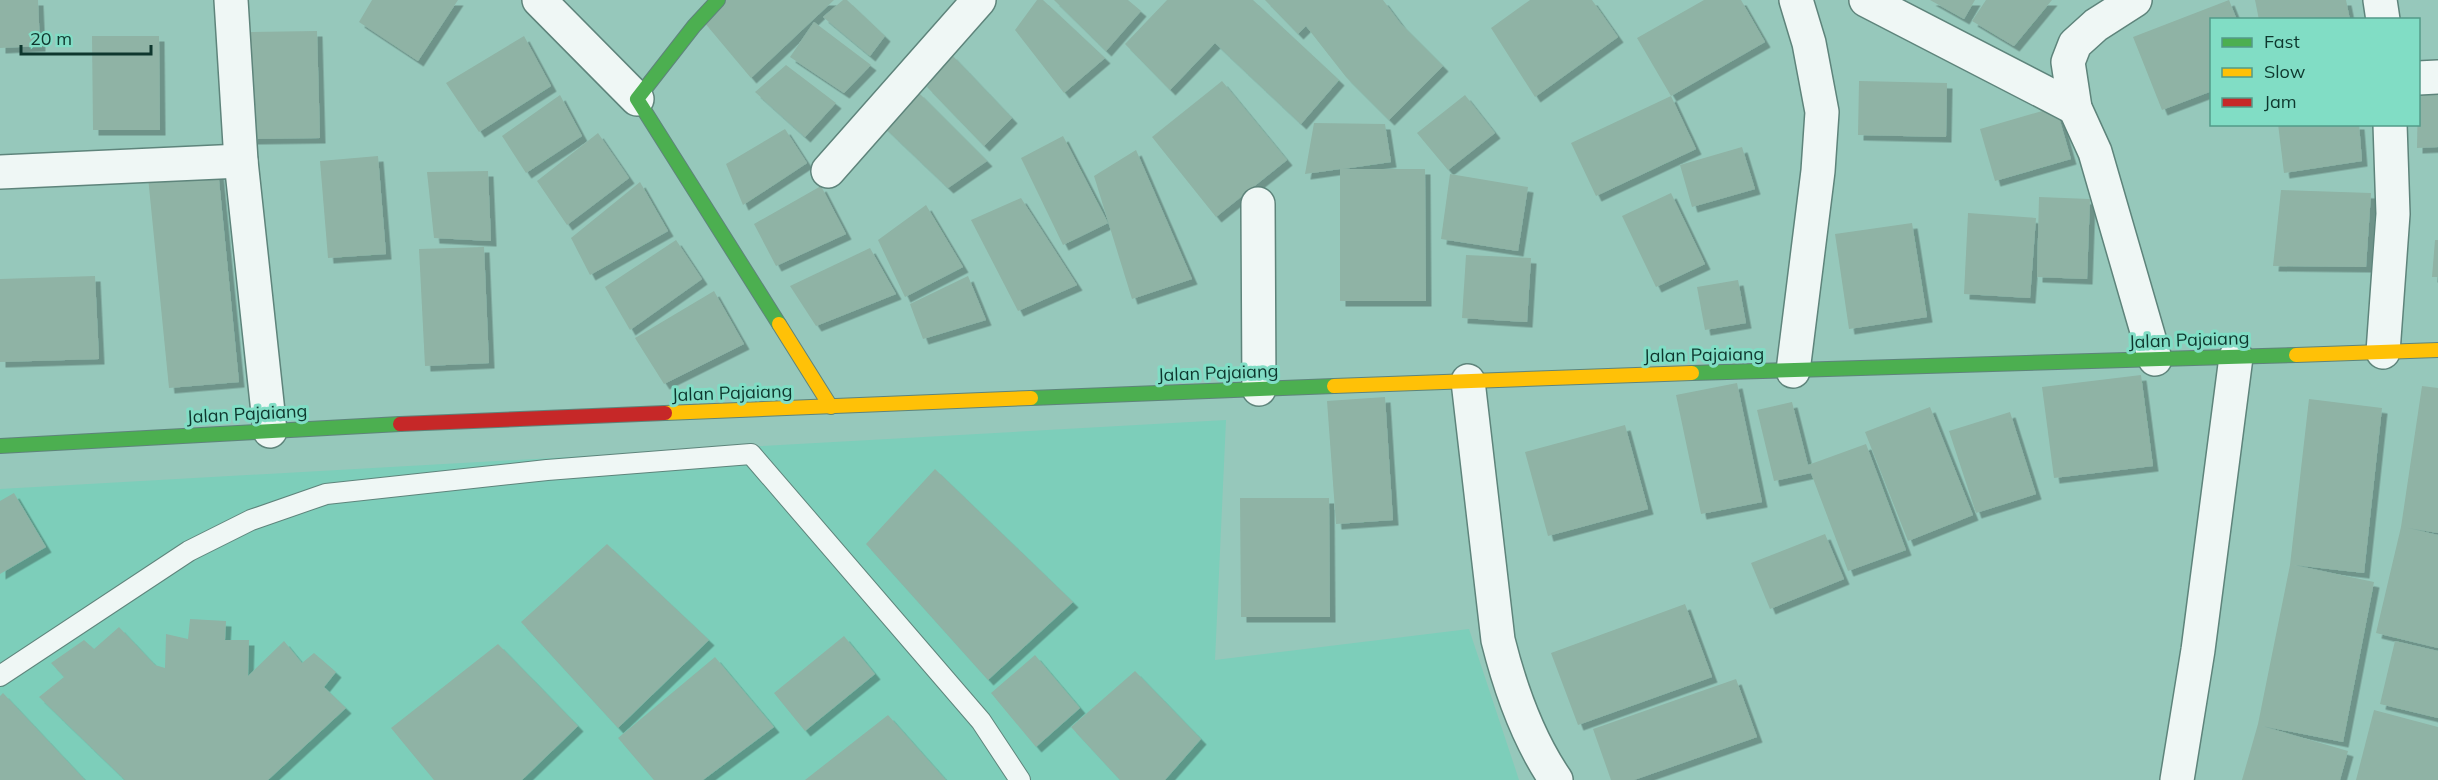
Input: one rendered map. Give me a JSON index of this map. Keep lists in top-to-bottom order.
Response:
{
  "streets": {
    "main road": ["Jalan Pajaiang"]
  },
  "legend": ["Fast", "Slow", "Jam"],
  "scale_bar": "20 m"
}
